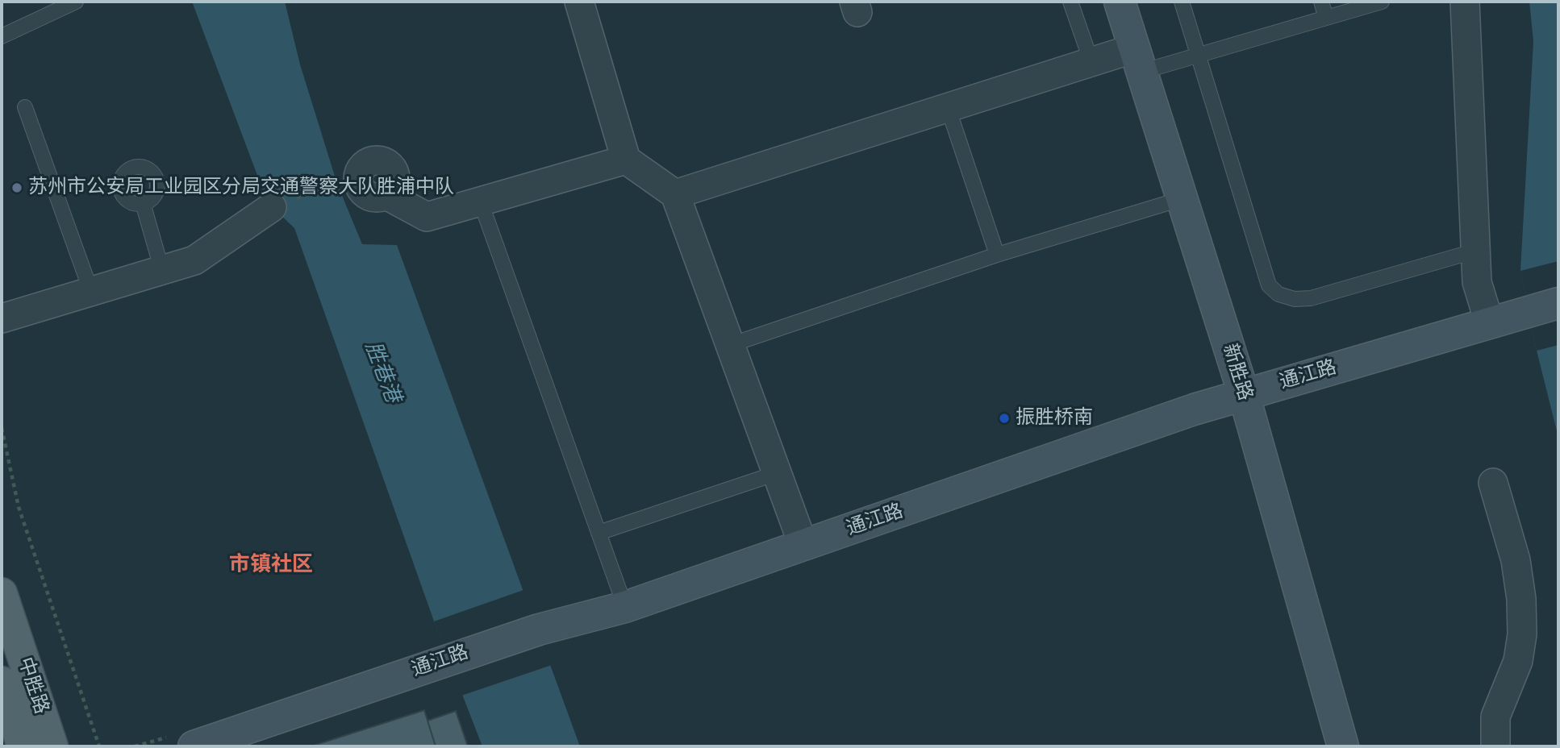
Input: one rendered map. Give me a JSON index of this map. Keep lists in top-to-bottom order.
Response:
{
  "streets": {
    "main road": ["中胜路"],
    "street": ["新胜路", "通江路"]
  },
  "crossings": [
    ["新胜路", "通江路"]
  ],
  "districts": ["市镇社区"],
  "water": ["胜巷港"],
  "places": ["苏州市公安局工业园区分局交通警察大队胜浦中队", "振胜桥南"]
}
